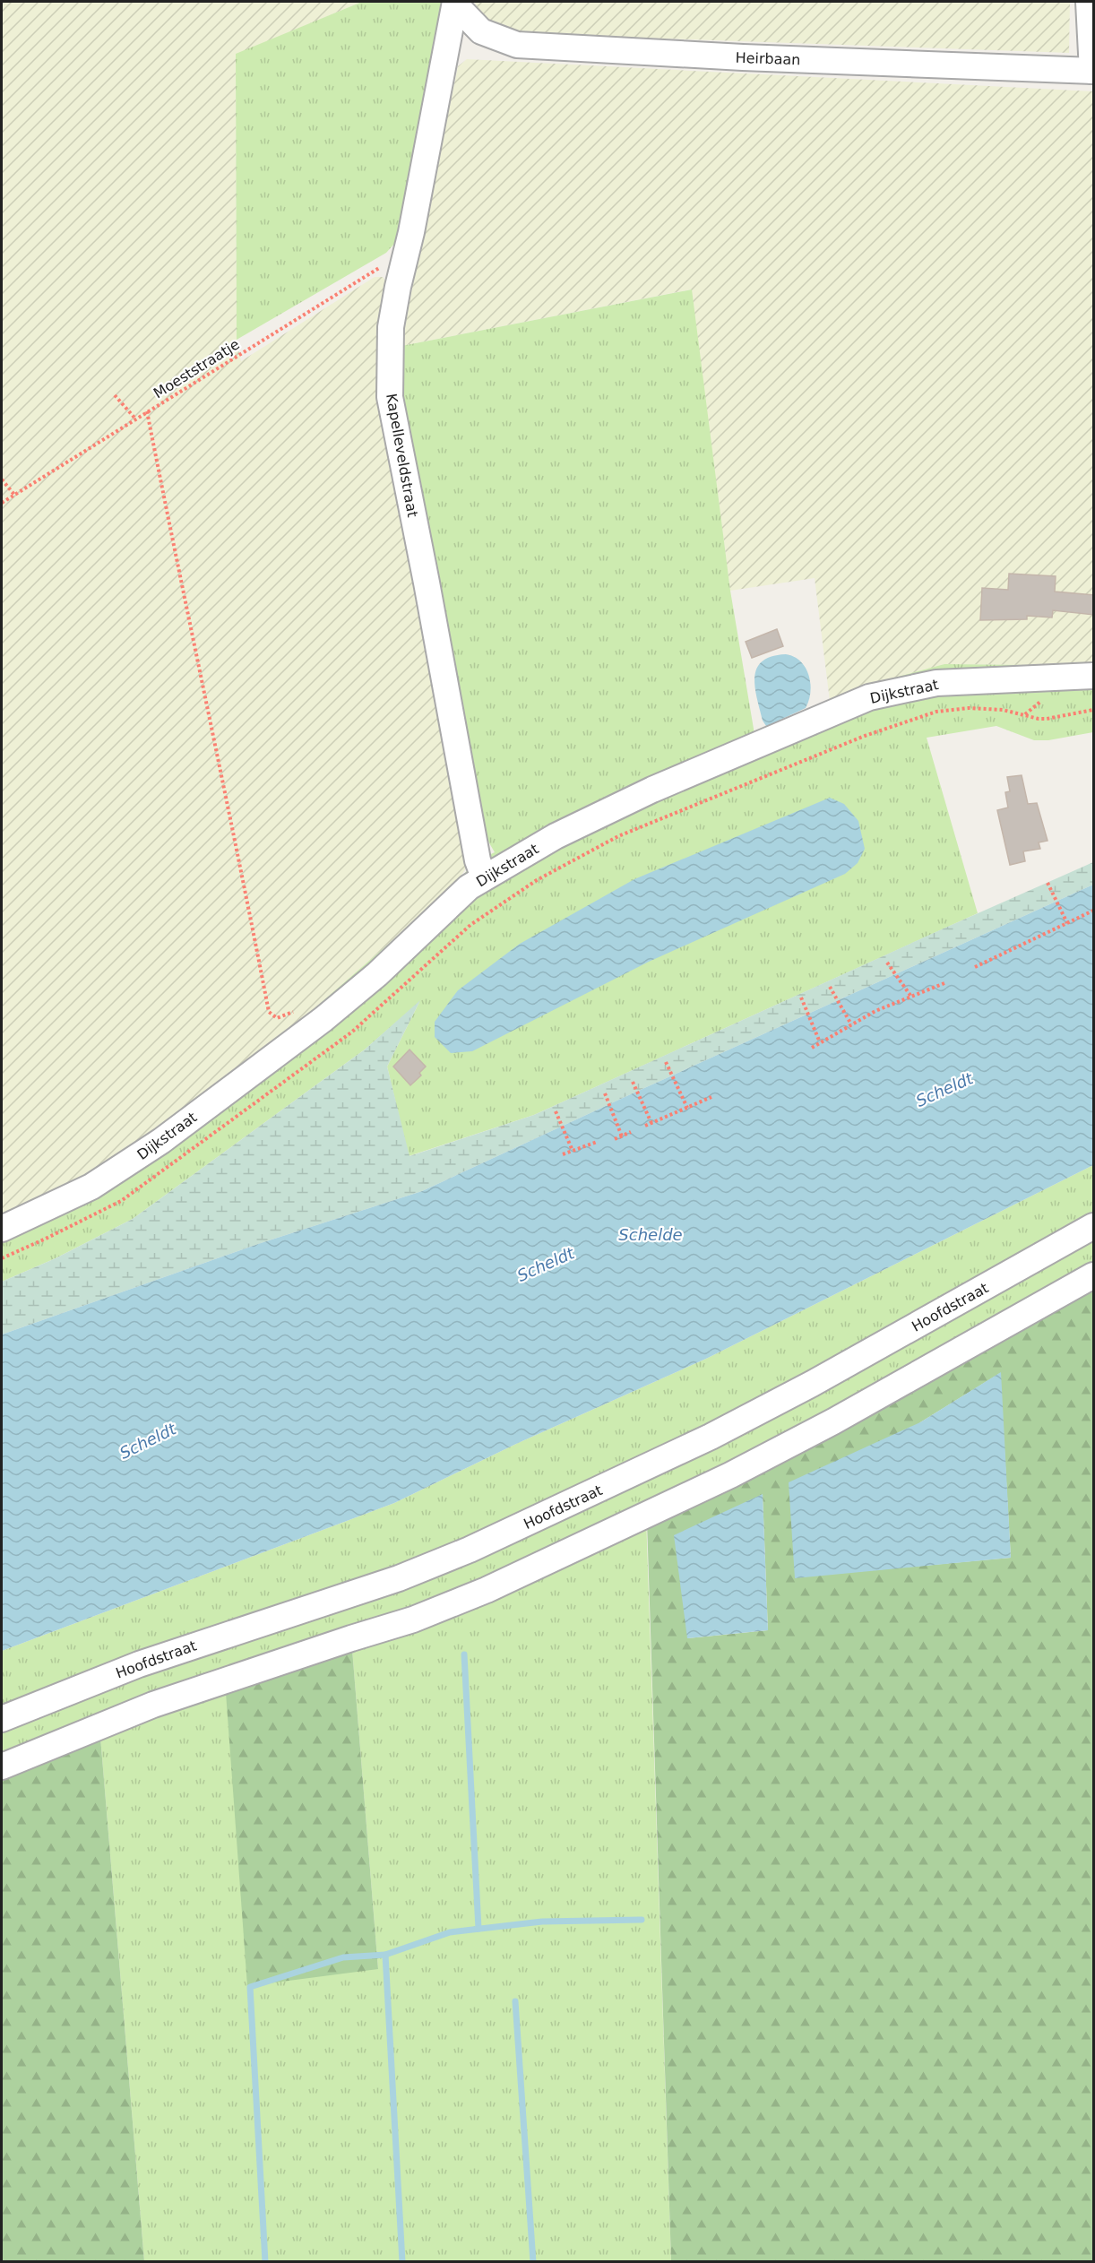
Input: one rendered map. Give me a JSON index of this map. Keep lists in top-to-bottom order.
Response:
{
  "streets": {
    "street": [
      "Heirbaan",
      "Kapelleveldstraat",
      "Dijkstraat",
      "Hoofdstraat"
    ],
    "path": ["Moeststraatje"]
  },
  "crossings": [
    ["Heirbaan", "Kapelleveldstraat"],
    ["Moeststraatje", "Kapelleveldstraat"],
    ["Kapelleveldstraat", "Dijkstraat"]
  ],
  "water": ["Scheldt", "Schelde"]
}
